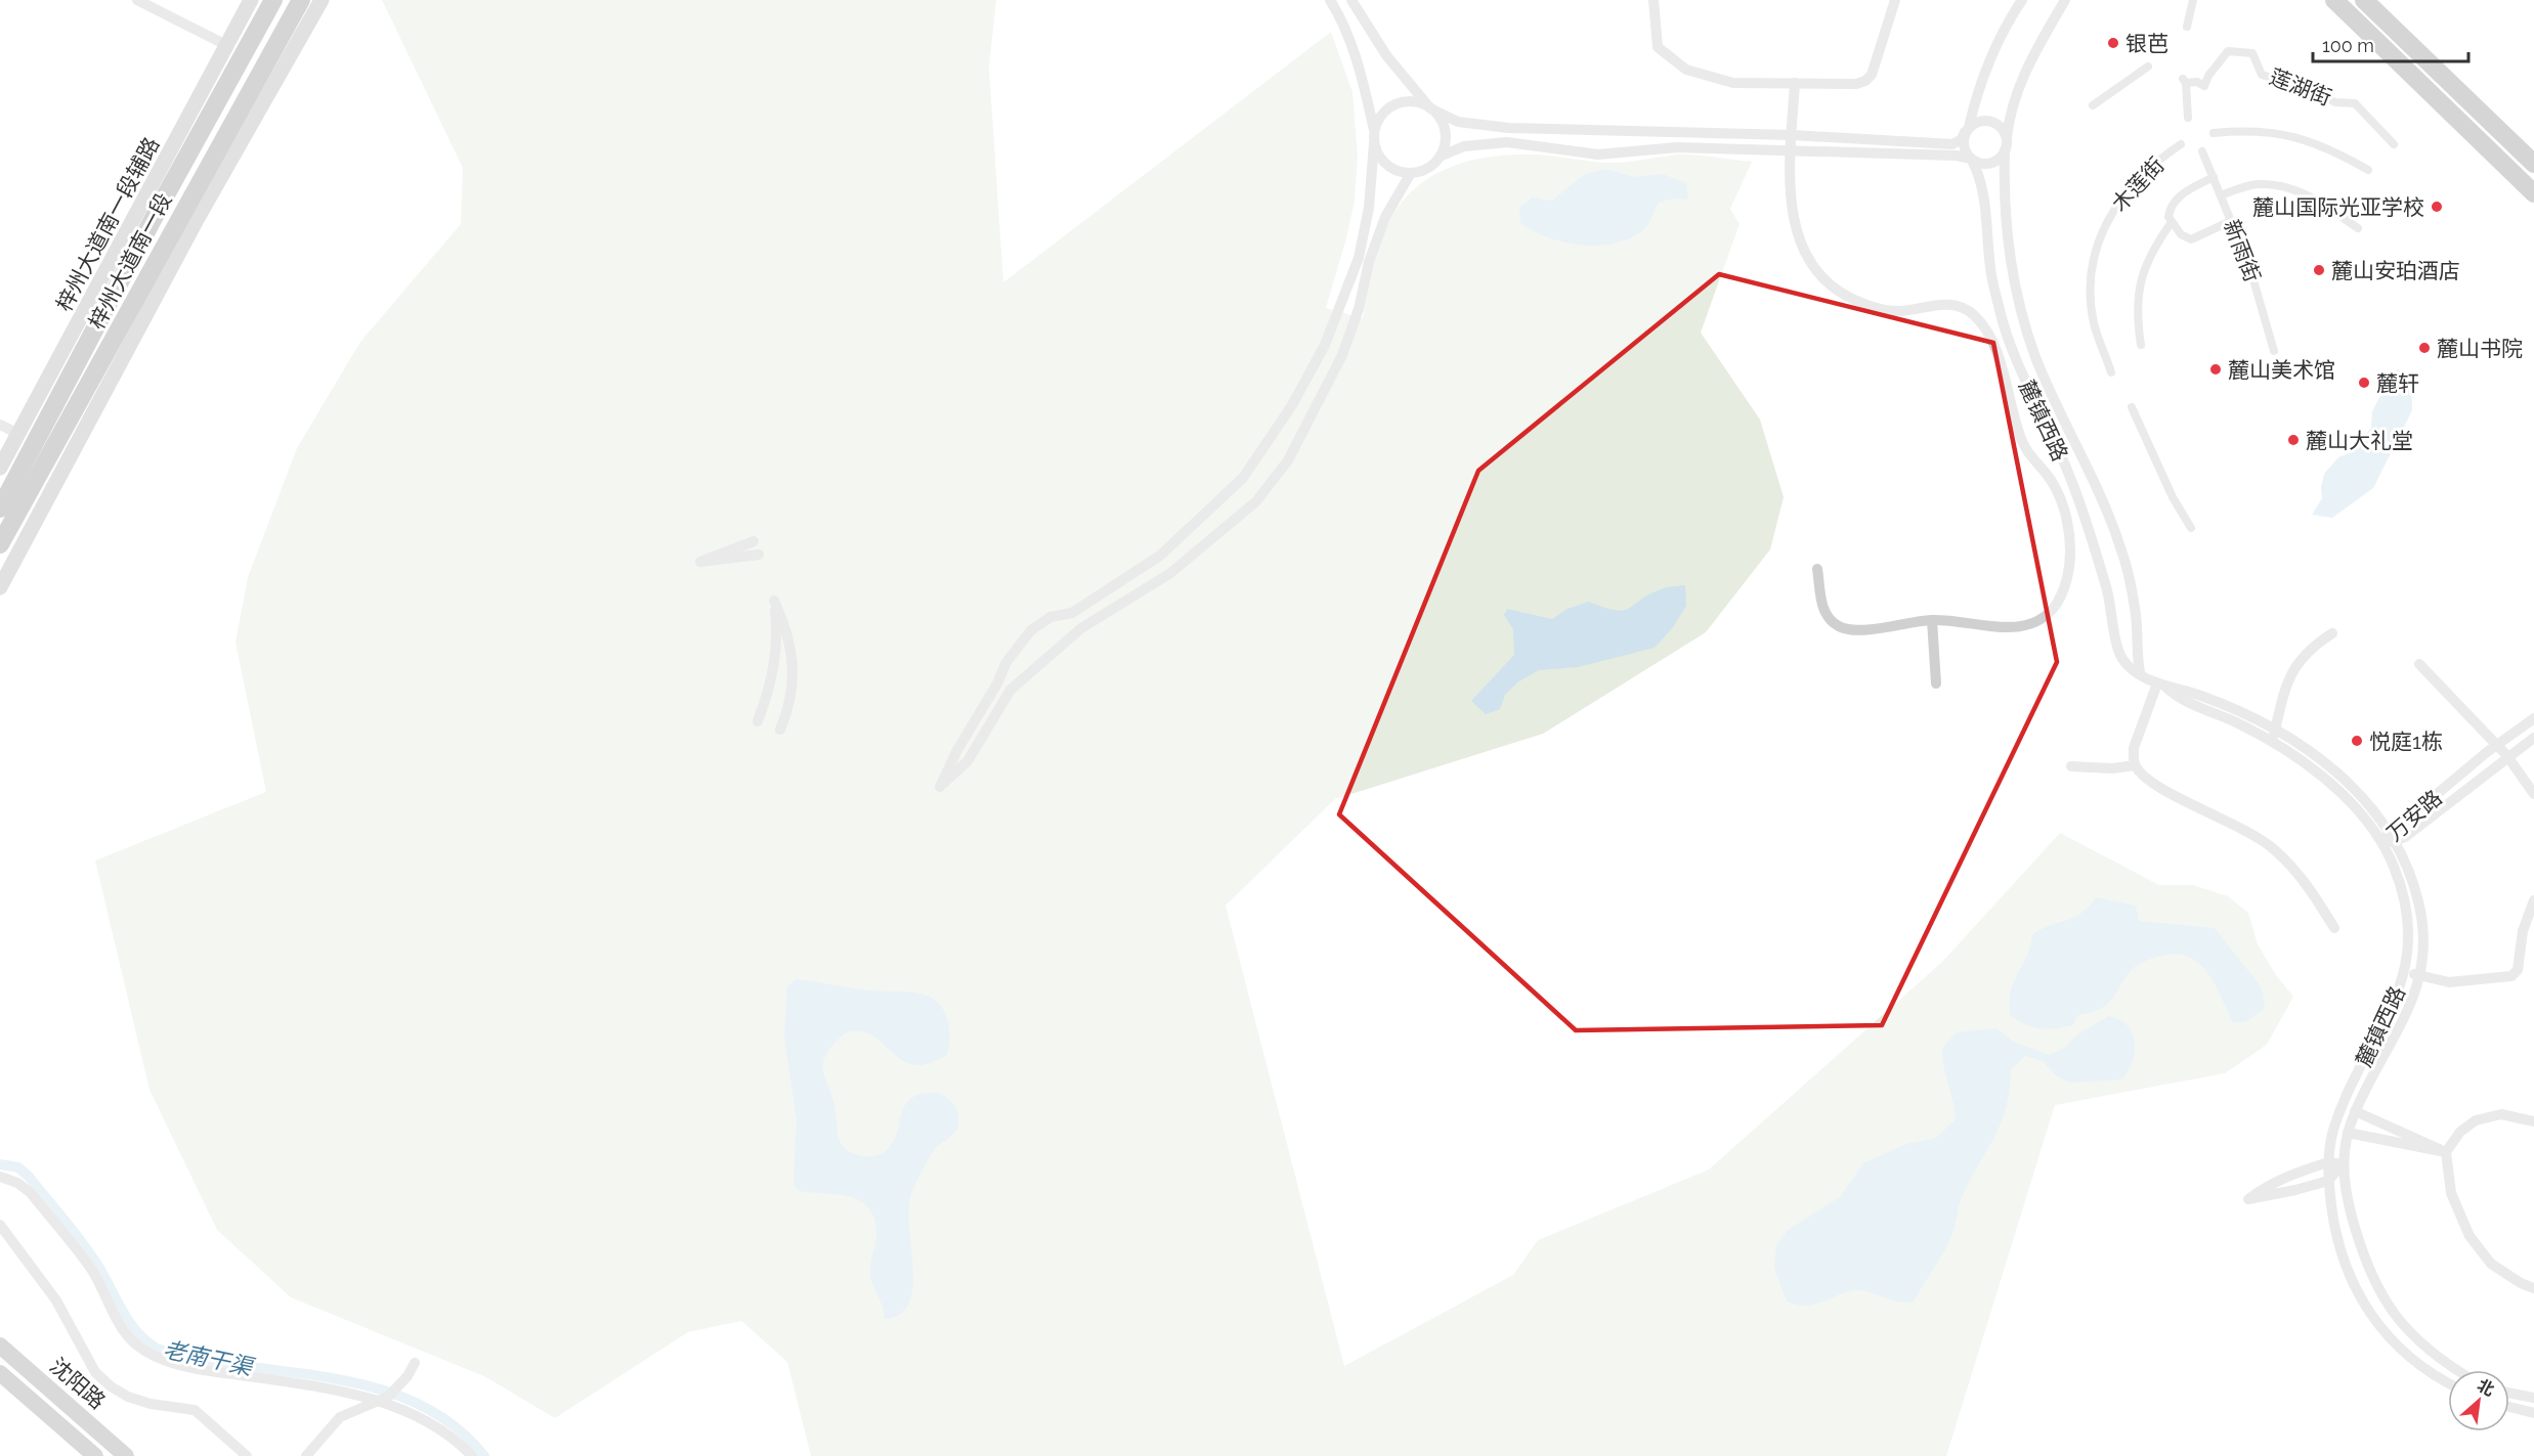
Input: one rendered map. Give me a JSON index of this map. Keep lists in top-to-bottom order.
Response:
{
  "streets": {
    "highway": ["梓州大道南一段"],
    "main road": ["梓州大道南一段辅路", "沈阳路"],
    "street": [
      "莲湖街",
      "木莲街",
      "新雨街",
      "麓镇西路",
      "万安路"
    ]
  },
  "crossings": [
    ["麓镇西路", "万安路"]
  ],
  "water": ["老南干渠"],
  "places": [
    "银芭",
    "麓山国际光亚学校",
    "麓山安珀酒店",
    "麓山书院",
    "麓山美术馆",
    "麓轩",
    "麓山大礼堂",
    "悦庭1栋"
  ],
  "scale_bar": "100 m",
  "north": "top right"
}
